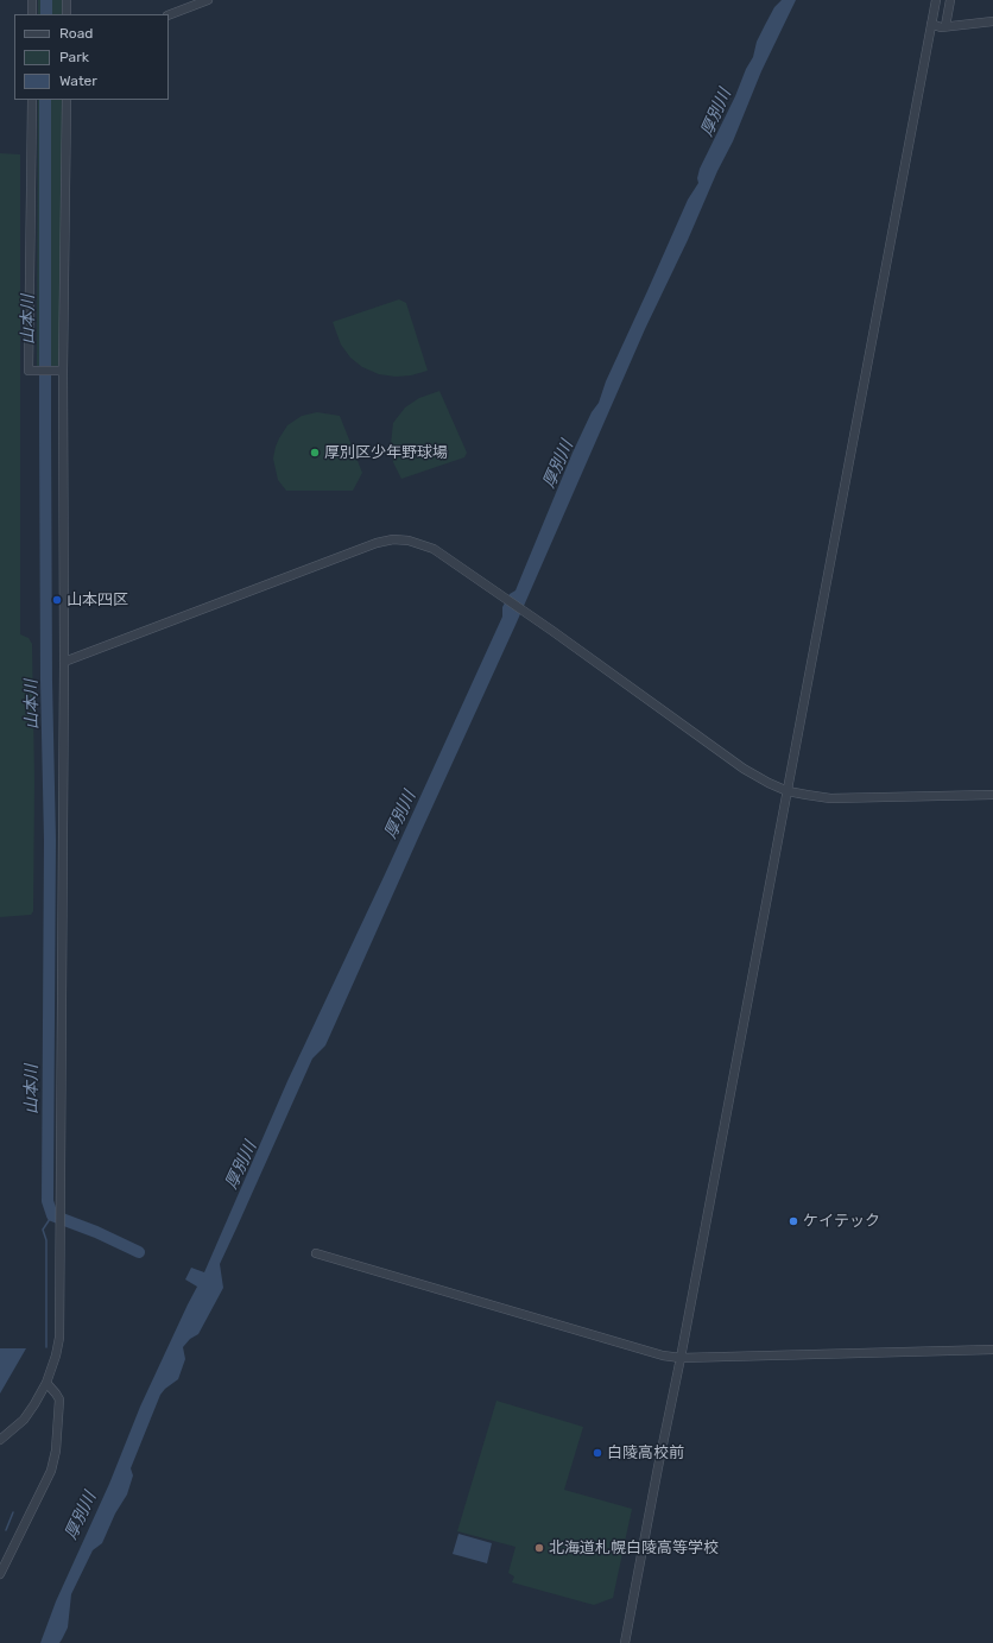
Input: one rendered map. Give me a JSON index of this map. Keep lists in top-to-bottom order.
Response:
{
  "water": ["厚別川", "山本川"],
  "places": [
    "厚別区少年野球場",
    "山本四区",
    "ケイテック",
    "白陵高校前",
    "北海道札幌白陵高等学校"
  ],
  "legend": ["Road", "Park", "Water"]
}
